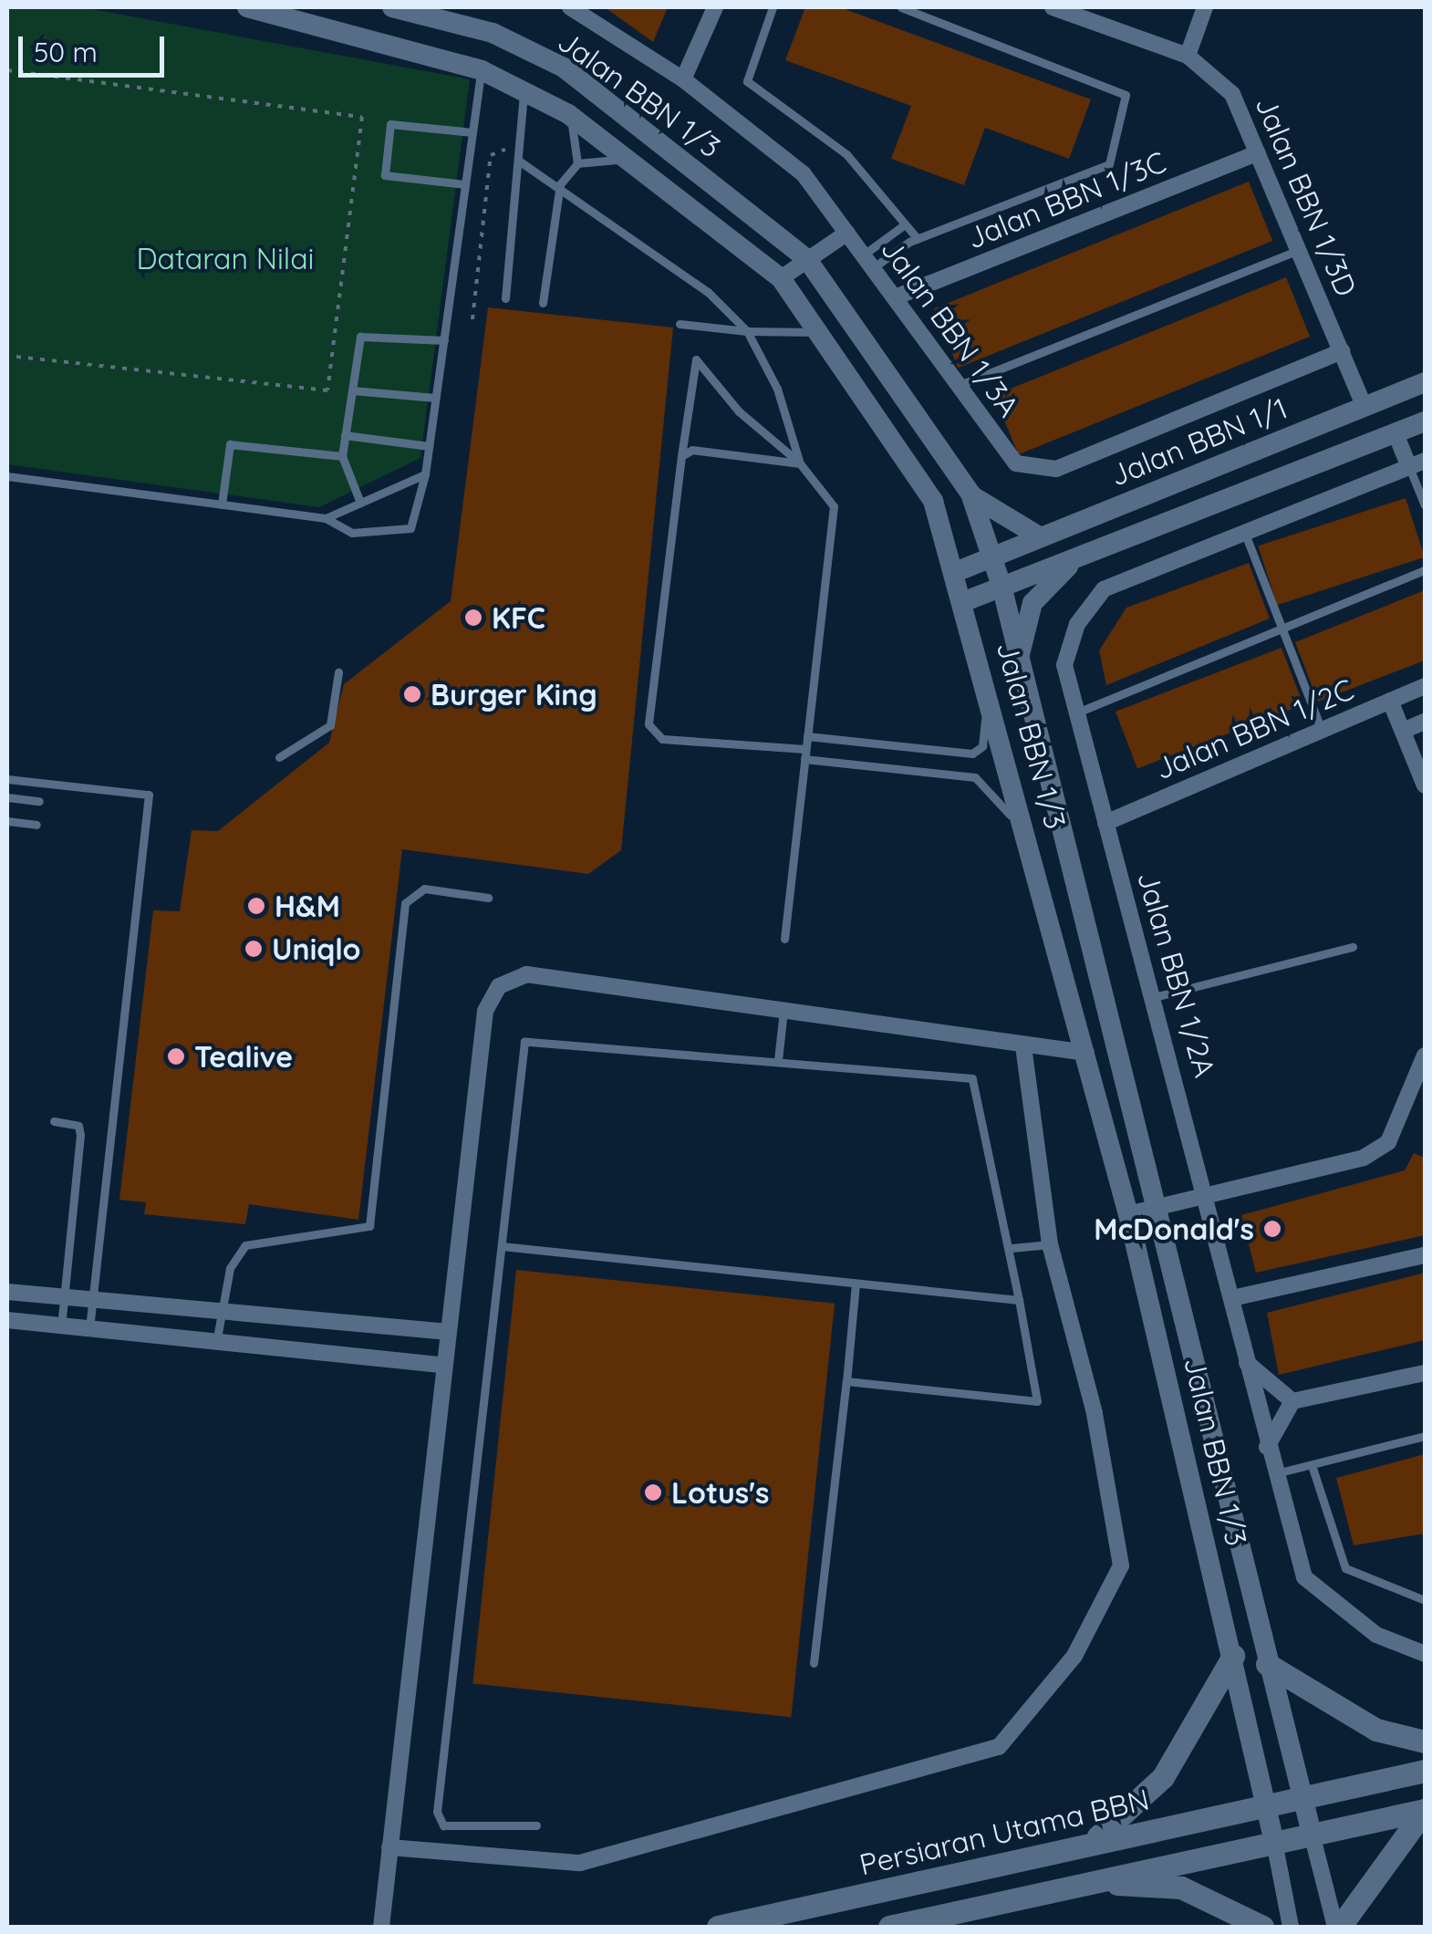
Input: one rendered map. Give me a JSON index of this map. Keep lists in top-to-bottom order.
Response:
{
  "streets": {
    "main road": ["Persiaran Utama BBN"],
    "street": [
      "Jalan BBN 1/3",
      "Jalan BBN 1/3D",
      "Jalan BBN 1/3C",
      "Jalan BBN 1/3A",
      "Jalan BBN 1/1",
      "Jalan BBN 1/2C",
      "Jalan BBN 1/2A"
    ]
  },
  "crossings": [
    ["Jalan BBN 1/3", "Jalan BBN 1/1"],
    ["Jalan BBN 1/3", "Persiaran Utama BBN"],
    ["Jalan BBN 1/3D", "Jalan BBN 1/3C"],
    ["Jalan BBN 1/3D", "Jalan BBN 1/3A"],
    ["Jalan BBN 1/3D", "Jalan BBN 1/1"],
    ["Jalan BBN 1/3C", "Jalan BBN 1/3A"],
    ["Jalan BBN 1/2C", "Jalan BBN 1/2A"]
  ],
  "parks": ["Dataran Nilai"],
  "places": [
    "KFC",
    "Burger King",
    "H&M",
    "Uniqlo",
    "Tealive",
    "McDonald's",
    "Lotus's"
  ],
  "scale_bar": "50 m"
}
